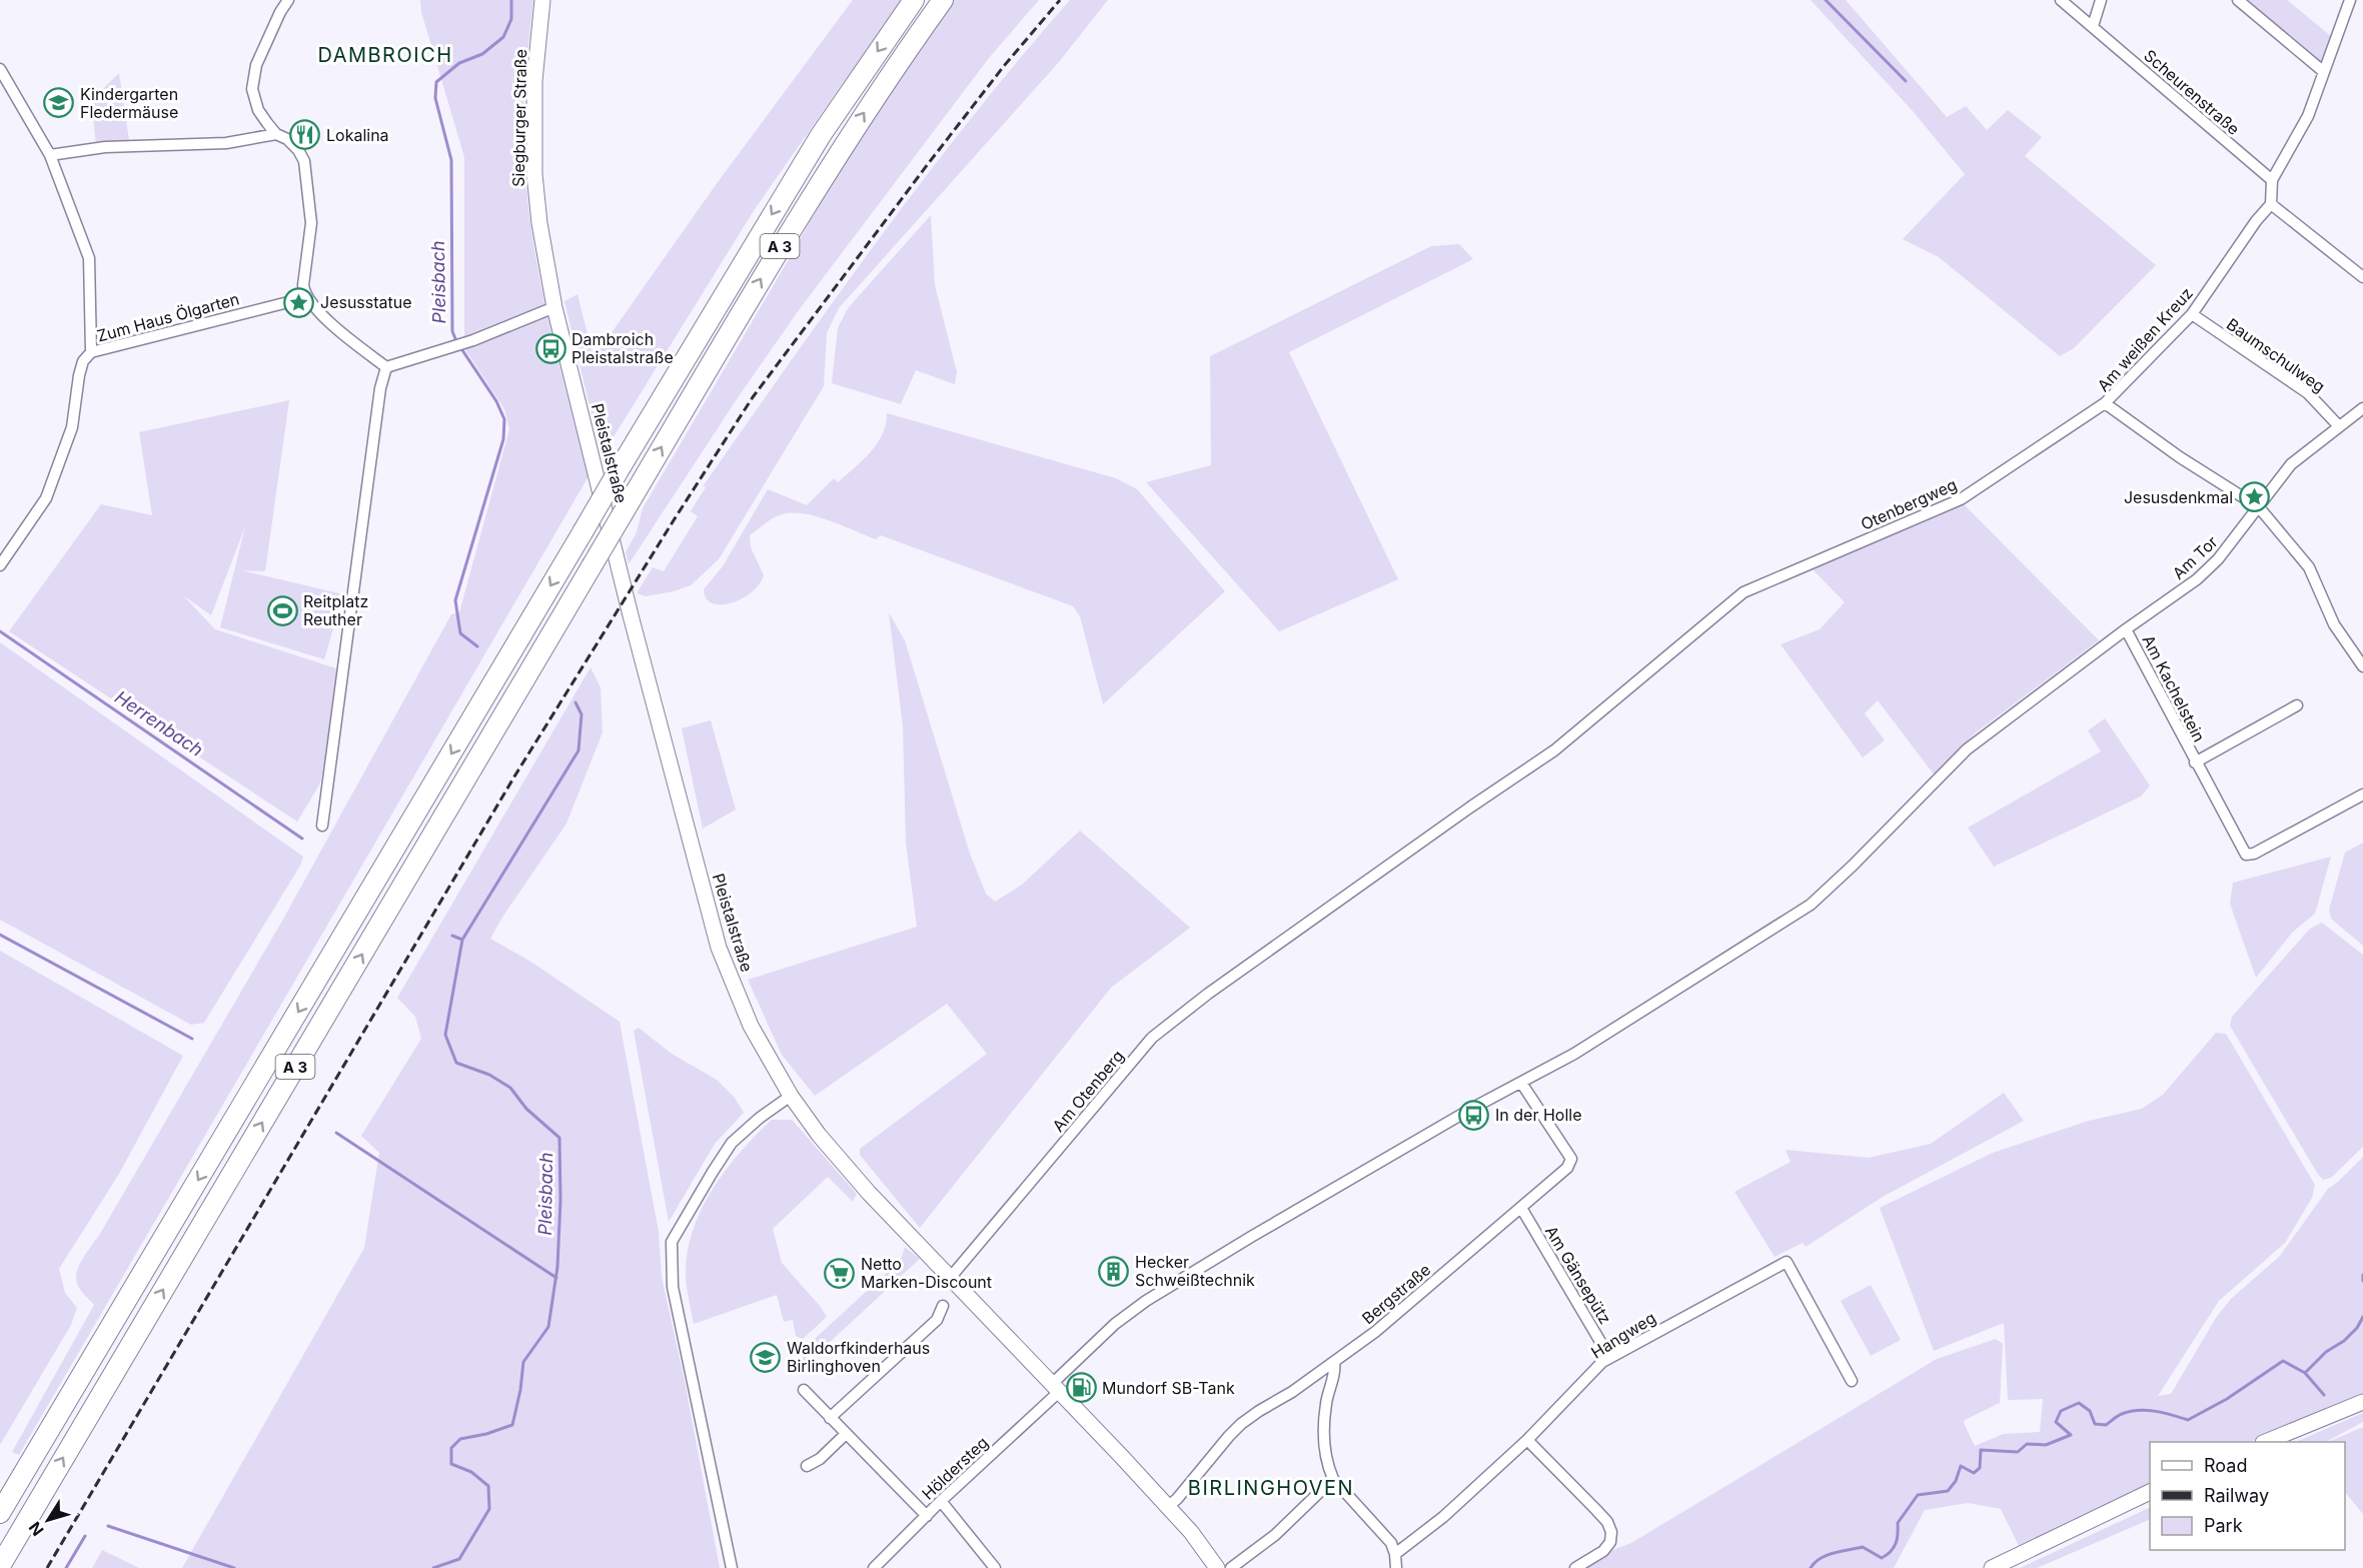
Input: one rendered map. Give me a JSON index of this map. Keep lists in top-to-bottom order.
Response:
{
  "streets": {
    "highway": ["A 3"],
    "main road": ["Siegburger Straße", "Pleistalstraße"],
    "street": [
      "Scheurenstraße",
      "Zum Haus Ölgarten",
      "Am weißen Kreuz",
      "Baumschulweg",
      "Otenbergweg",
      "Am Tor",
      "Am Kachelstein",
      "Am Otenberg",
      "Am Gänsepütz",
      "Bergstraße",
      "Hangweg",
      "Höldersteg"
    ]
  },
  "crossings": [
    ["Siegburger Straße", "Pleistalstraße"],
    ["Am weißen Kreuz", "Baumschulweg"],
    ["Am weißen Kreuz", "Otenbergweg"],
    ["Am weißen Kreuz", "Am Tor"],
    ["Baumschulweg", "Am Tor"],
    ["Pleistalstraße", "Am Otenberg"],
    ["Pleistalstraße", "Bergstraße"],
    ["Pleistalstraße", "Höldersteg"],
    ["Otenbergweg", "Am Otenberg"],
    ["Am Tor", "Am Kachelstein"],
    ["Am Tor", "Bergstraße"],
    ["Am Gänsepütz", "Bergstraße"],
    ["Am Gänsepütz", "Hangweg"]
  ],
  "districts": ["DAMBROICH", "BIRLINGHOVEN"],
  "water": ["Pleisbach", "Herrenbach"],
  "places": {
    "school or university": ["Kindergarten Fledermäuse", "Waldorfkinderhaus Birlinghoven"],
    "restaurant": ["Lokalina"],
    "place": ["Jesusstatue", "Jesusdenkmal"],
    "bus stop": ["Dambroich Pleistalstraße", "In der Holle"],
    "sports": ["Reitplatz Reuther"],
    "building": ["Hecker Schweißtechnik"],
    "supermarket": ["Netto Marken-Discount"],
    "fuel station": ["Mundorf SB-Tank"]
  },
  "legend": ["Road", "Railway", "Park"],
  "north": "bottom left"
}
